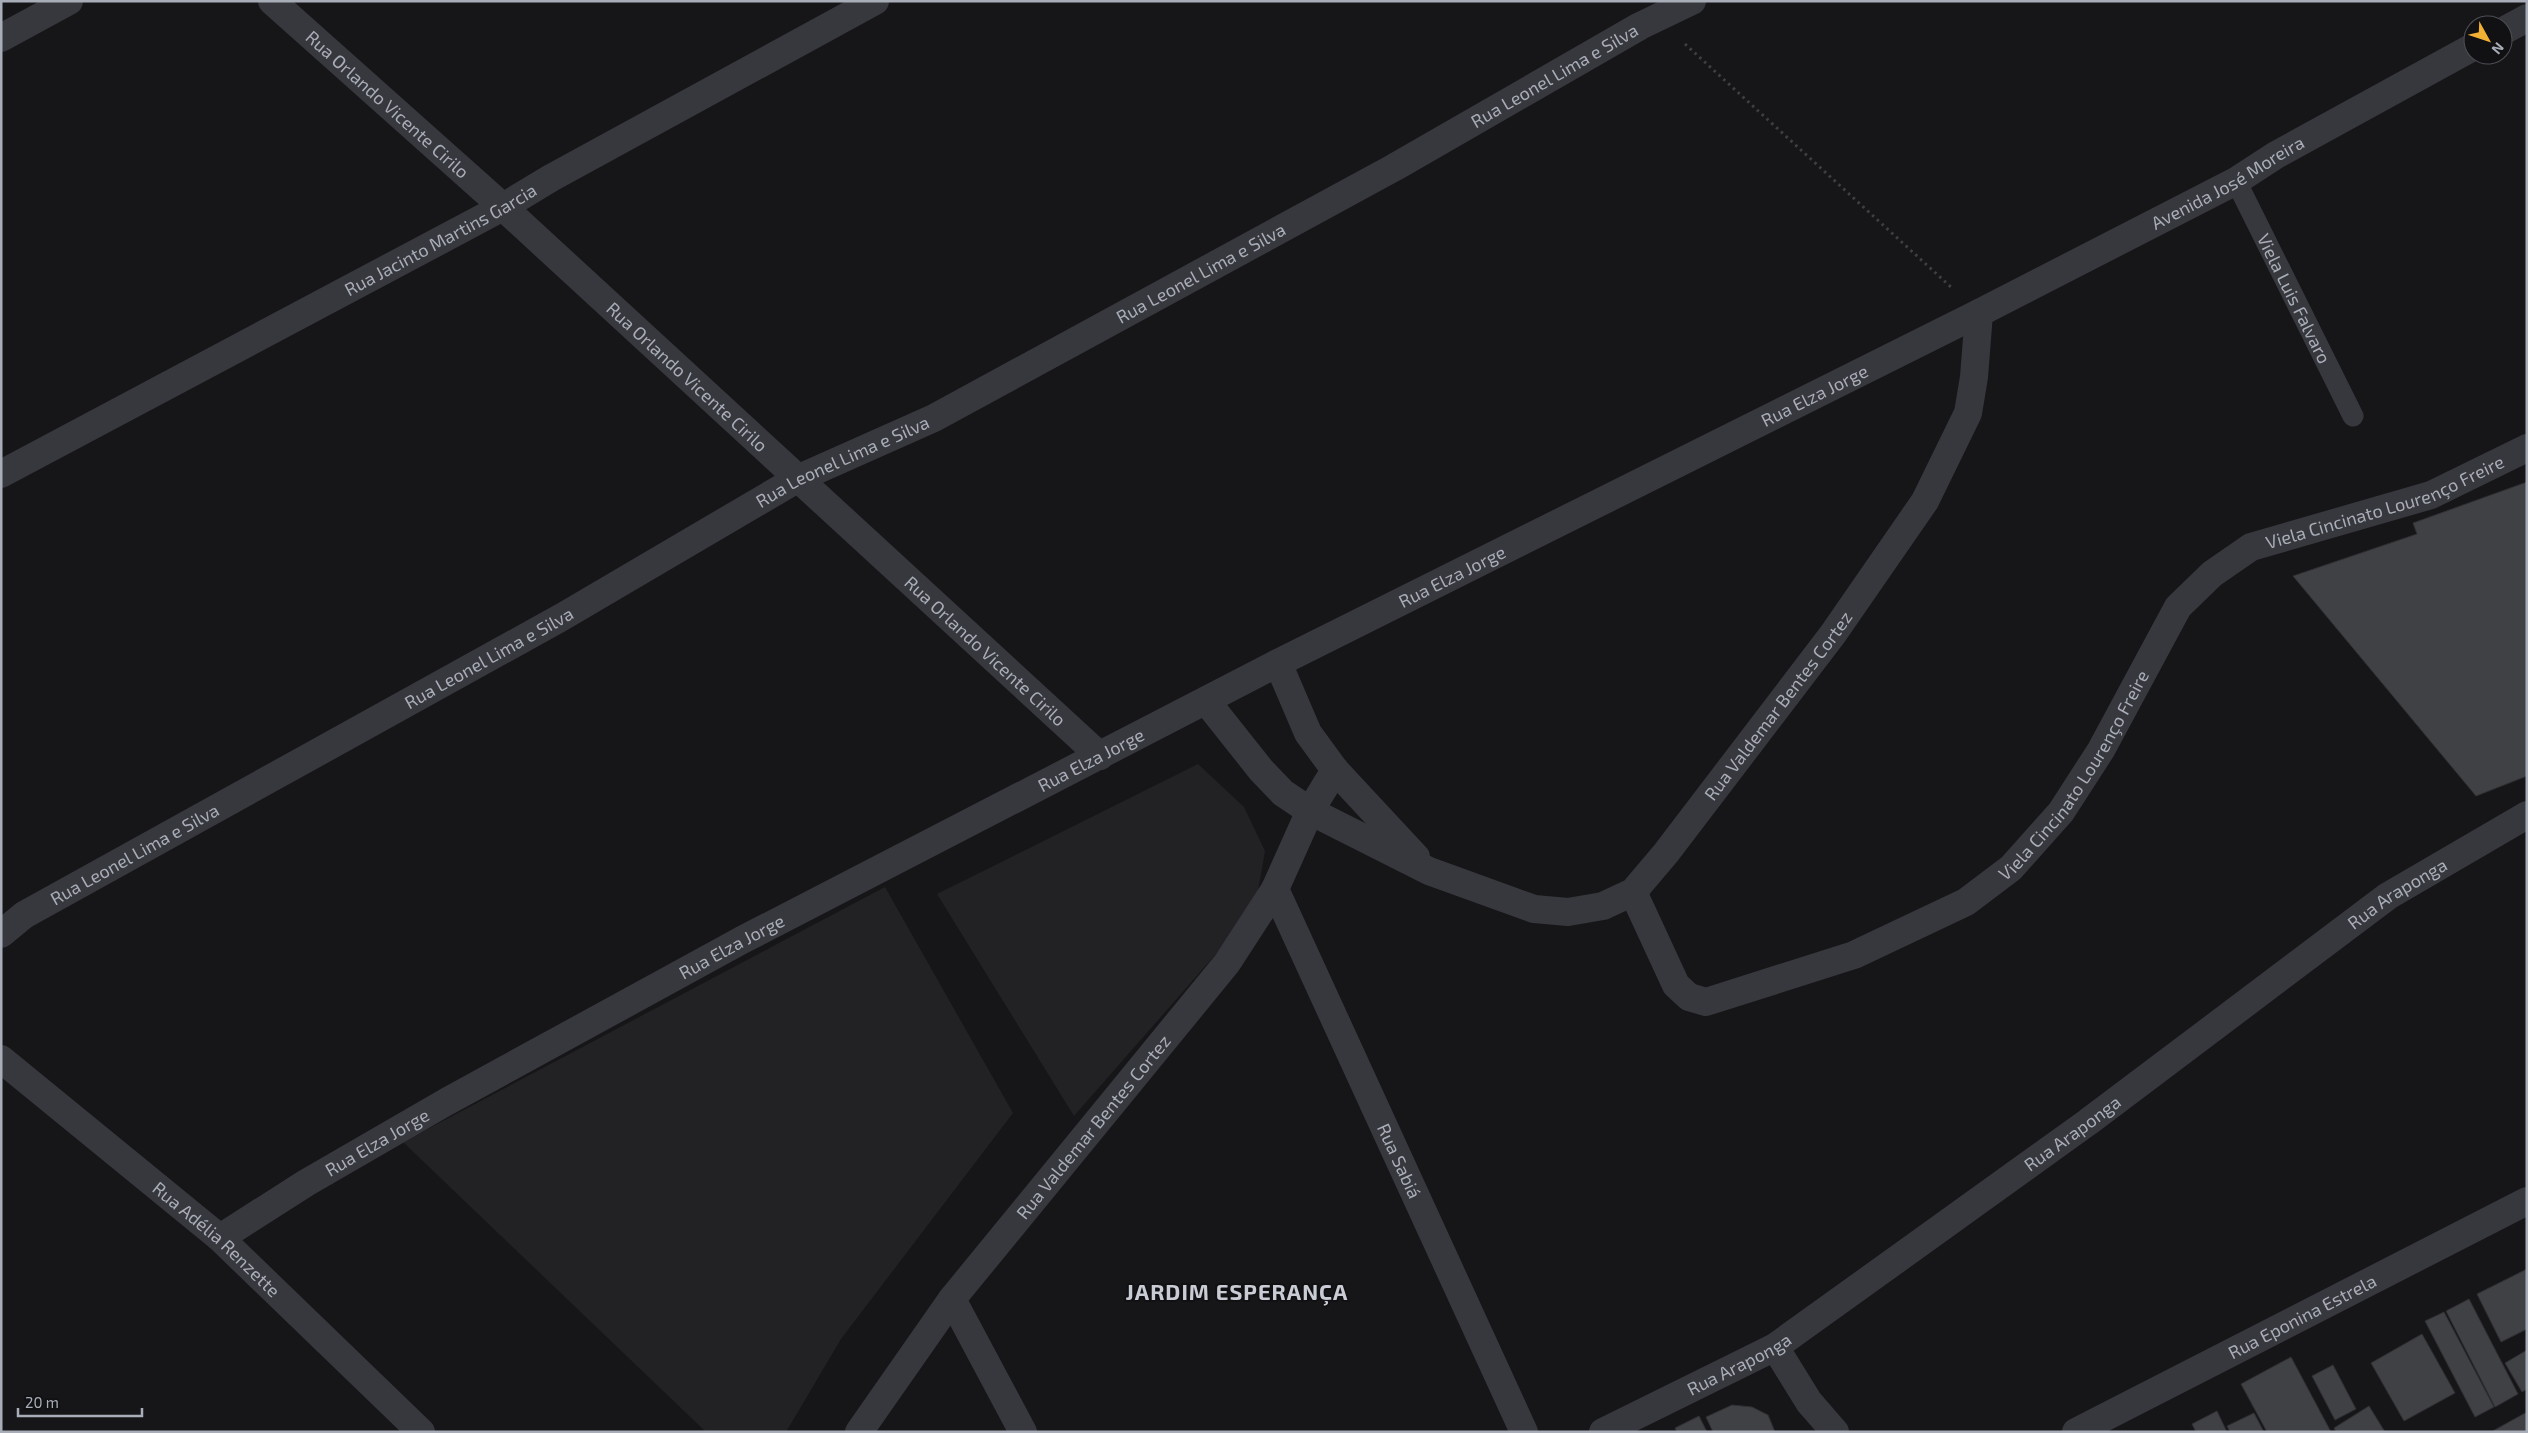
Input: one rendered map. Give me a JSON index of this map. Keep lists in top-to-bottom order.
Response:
{
  "streets": {
    "street": [
      "Rua Leonel Lima e Silva",
      "Rua Orlando Vicente Cirilo",
      "Avenida José Moreira",
      "Rua Jacinto Martins Garcia",
      "Rua Elza Jorge",
      "Viela Cincinato Lourenço Freire",
      "Rua Valdemar Bentes Cortez",
      "Rua Araponga",
      "Rua Sabiá",
      "Rua Adélia Renzette",
      "Rua Eponina Estrela"
    ],
    "lane": ["Viela Luis Falvaro"]
  },
  "crossings": [
    ["Rua Leonel Lima e Silva", "Rua Orlando Vicente Cirilo"],
    ["Rua Orlando Vicente Cirilo", "Rua Jacinto Martins Garcia"],
    ["Rua Orlando Vicente Cirilo", "Rua Elza Jorge"],
    ["Avenida José Moreira", "Viela Luis Falvaro"],
    ["Avenida José Moreira", "Rua Elza Jorge"],
    ["Avenida José Moreira", "Rua Valdemar Bentes Cortez"],
    ["Rua Elza Jorge", "Rua Valdemar Bentes Cortez"],
    ["Rua Elza Jorge", "Rua Adélia Renzette"],
    ["Viela Cincinato Lourenço Freire", "Rua Valdemar Bentes Cortez"],
    ["Rua Valdemar Bentes Cortez", "Rua Sabiá"]
  ],
  "districts": ["JARDIM ESPERANÇA"],
  "scale_bar": "20 m",
  "north": "bottom right"
}
